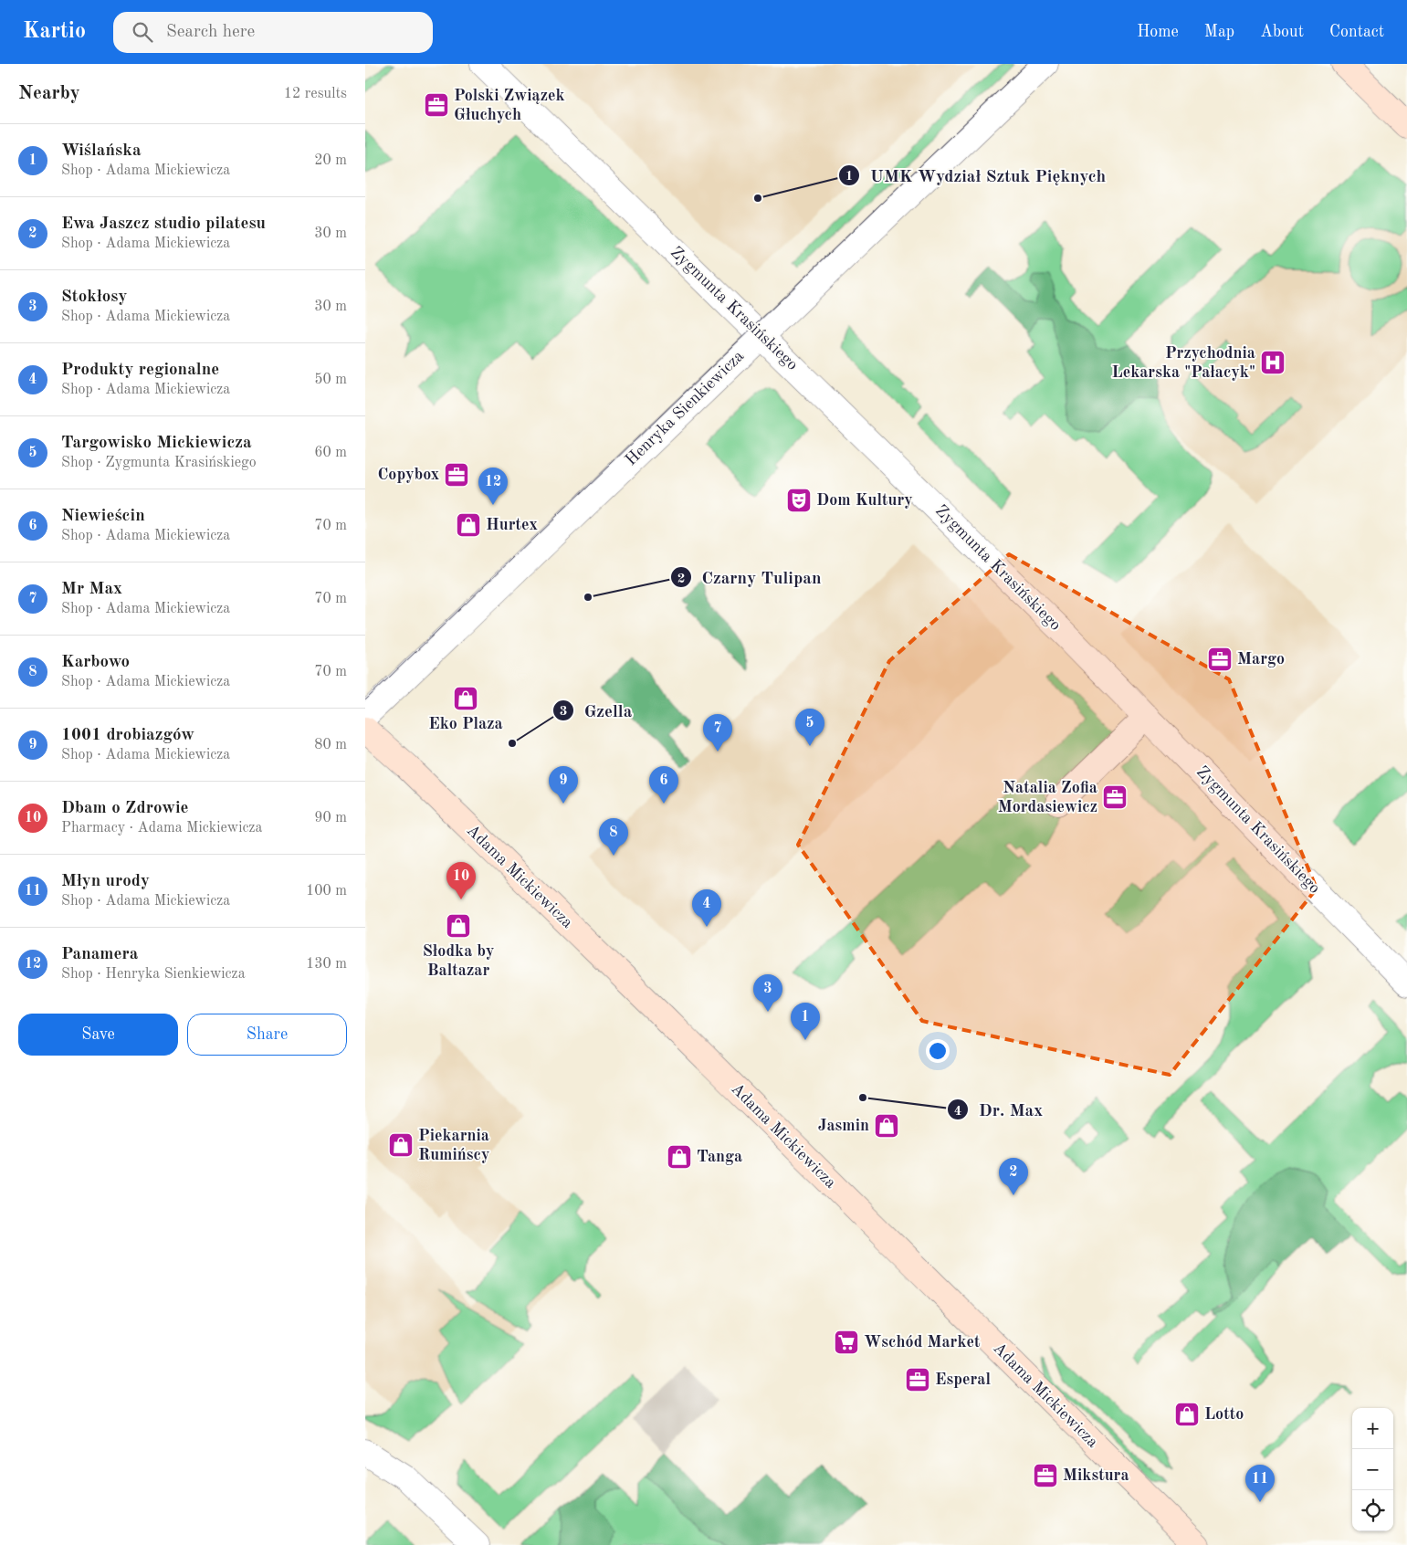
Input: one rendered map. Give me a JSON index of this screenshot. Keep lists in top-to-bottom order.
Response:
{
  "streets": {
    "street": ["Zygmunta Krasińskiego", "Henryka Sienkiewicza", "Adama Mickiewicza"]
  },
  "crossings": [
    ["Zygmunta Krasińskiego", "Henryka Sienkiewicza"]
  ],
  "places": {
    "office": [
      "Polski Związek Głuchych",
      "Copybox",
      "Margo",
      "Natalia Zofia Mordasiewicz",
      "Esperal",
      "Mikstura"
    ],
    "other": [
      "UMK Wydział Sztuk Pięknych",
      "Czarny Tulipan",
      "Gzella",
      "Dr. Max"
    ],
    "hospital": ["Przychodnia Lekarska \"Pałacyk\""],
    "theatre": ["Dom Kultury"],
    "shop": [
      "Hurtex",
      "Eko Plaza",
      "Słodka by Baltazar",
      "Jasmin",
      "Piekarnia Rumińscy",
      "Tanga",
      "Lotto"
    ],
    "supermarket": ["Wschód Market"]
  },
  "page": {
    "header": "Kartio",
    "search": "Search here",
    "nav": [
      "Home",
      "Map",
      "About",
      "Contact"
    ],
    "heading": ["Nearby", "12 results"],
    "list": [
      {
        "mark": "1",
        "name": "Wiślańska",
        "note": "Shop · Adama Mickiewicza",
        "value": "20 m"
      },
      {
        "mark": "2",
        "name": "Ewa Jaszcz studio pilatesu",
        "note": "Shop · Adama Mickiewicza",
        "value": "30 m"
      },
      {
        "mark": "3",
        "name": "Stokłosy",
        "note": "Shop · Adama Mickiewicza",
        "value": "30 m"
      },
      {
        "mark": "4",
        "name": "Produkty regionalne",
        "note": "Shop · Adama Mickiewicza",
        "value": "50 m"
      },
      {
        "mark": "5",
        "name": "Targowisko Mickiewicza",
        "note": "Shop · Zygmunta Krasińskiego",
        "value": "60 m"
      },
      {
        "mark": "6",
        "name": "Niewieścin",
        "note": "Shop · Adama Mickiewicza",
        "value": "70 m"
      },
      {
        "mark": "7",
        "name": "Mr Max",
        "note": "Shop · Adama Mickiewicza",
        "value": "70 m"
      },
      {
        "mark": "8",
        "name": "Karbowo",
        "note": "Shop · Adama Mickiewicza",
        "value": "70 m"
      },
      {
        "mark": "9",
        "name": "1001 drobiazgów",
        "note": "Shop · Adama Mickiewicza",
        "value": "80 m"
      },
      {
        "mark": "10",
        "name": "Dbam o Zdrowie",
        "note": "Pharmacy · Adama Mickiewicza",
        "value": "90 m"
      },
      {
        "mark": "11",
        "name": "Młyn urody",
        "note": "Shop · Adama Mickiewicza",
        "value": "100 m"
      },
      {
        "mark": "12",
        "name": "Panamera",
        "note": "Shop · Henryka Sienkiewicza",
        "value": "130 m"
      }
    ],
    "pins": [
      "12",
      "5",
      "7",
      "6",
      "9",
      "8",
      "10",
      "4",
      "3",
      "1",
      "2",
      "11"
    ],
    "buttons": ["Save", "Share"],
    "map_buttons": ["+", "−"]
  }
}
